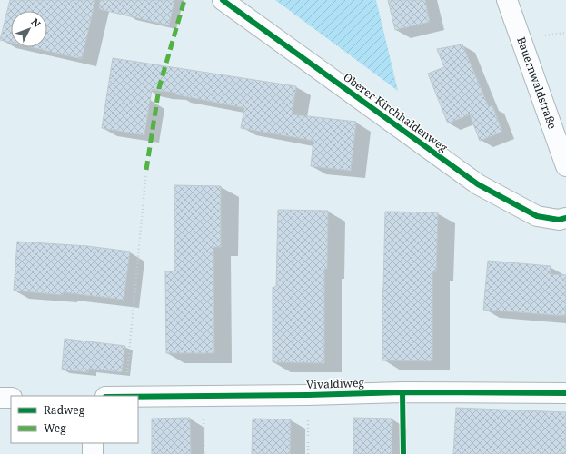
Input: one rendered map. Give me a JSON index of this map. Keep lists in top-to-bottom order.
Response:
{
  "streets": {
    "street": ["Bauernwaldstraße", "Oberer Kirchhaldenweg", "Vivaldiweg"]
  },
  "legend": ["Radweg", "Weg"],
  "north": "top right"
}
